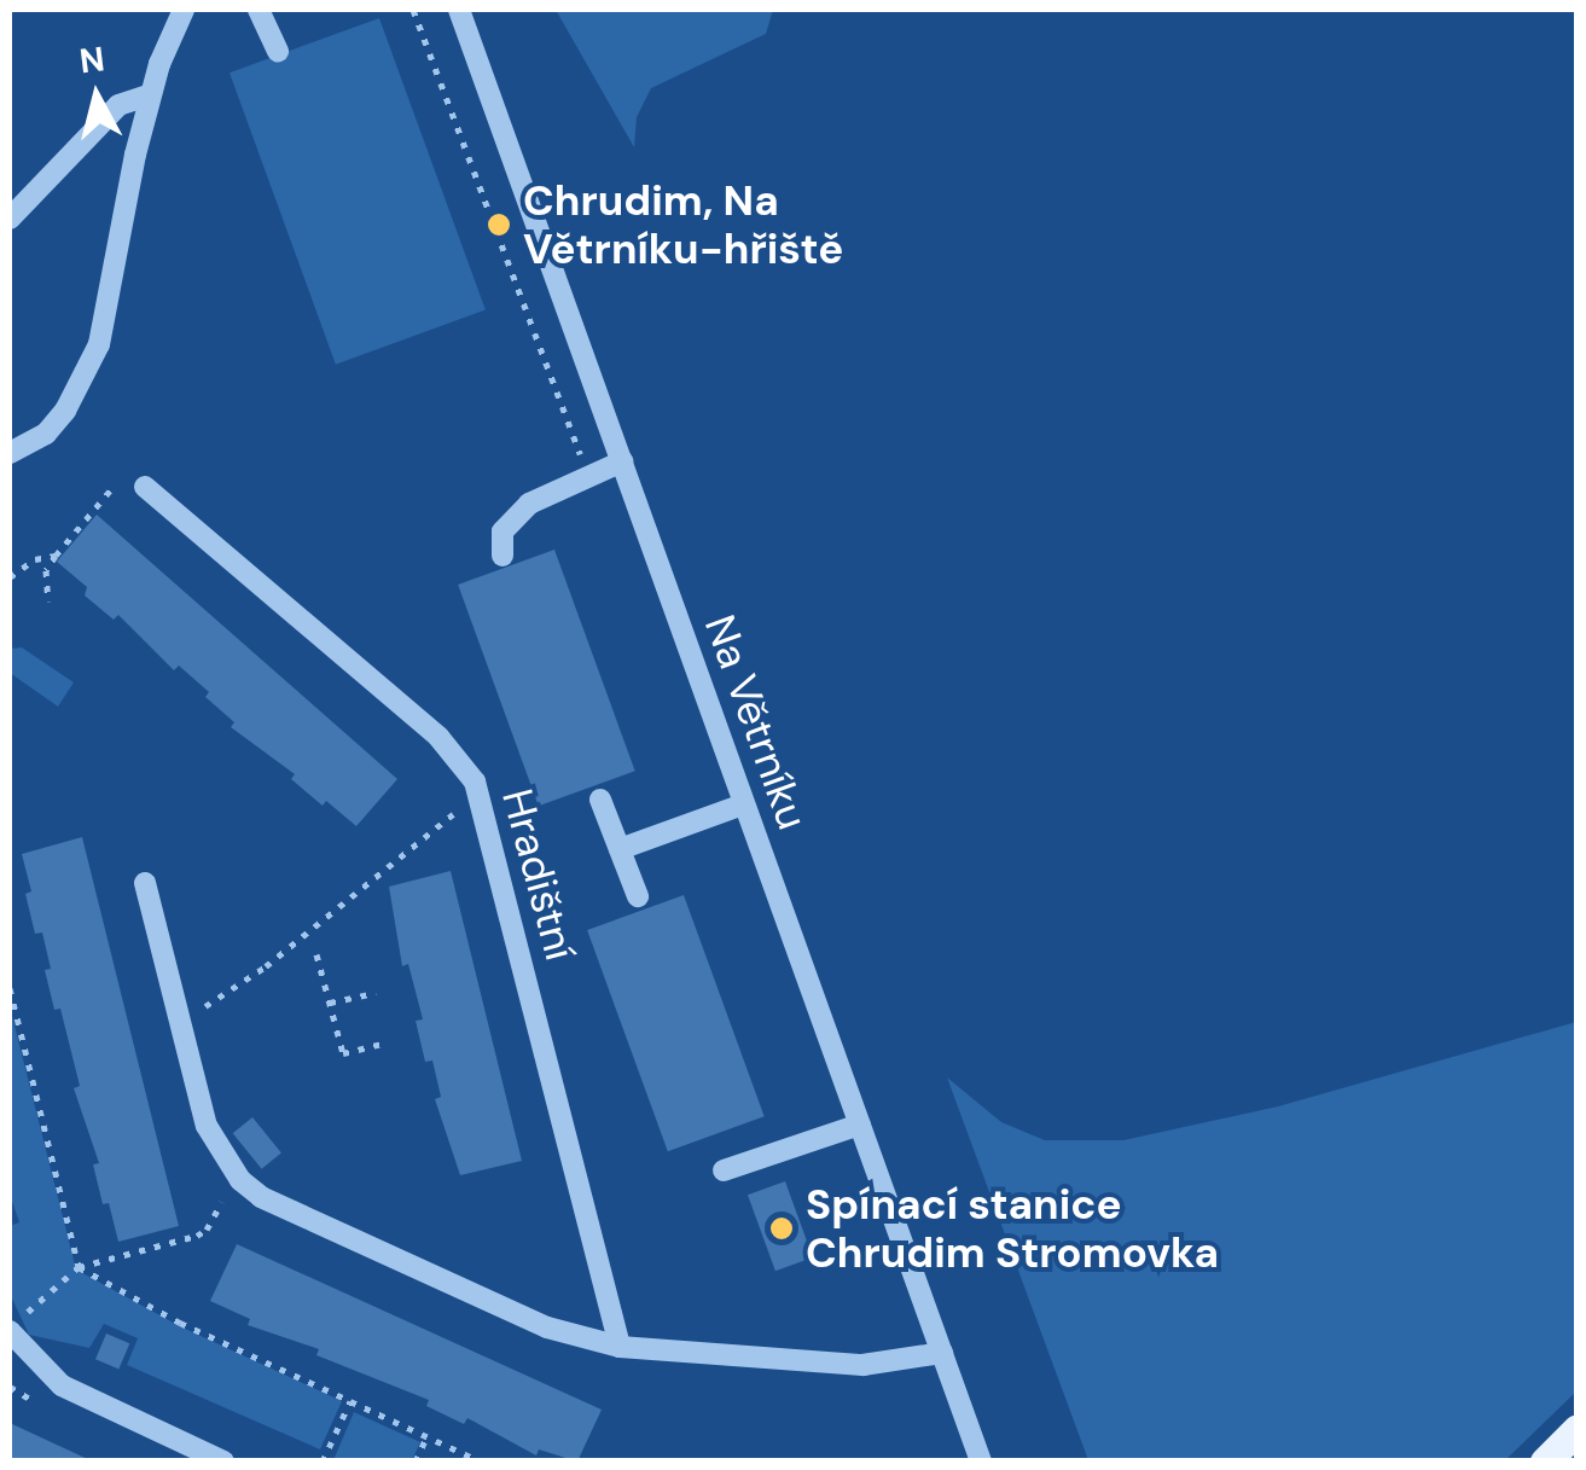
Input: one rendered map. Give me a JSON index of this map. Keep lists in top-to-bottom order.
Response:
{
  "streets": {
    "street": ["Na Větrníku", "Hradištní"]
  },
  "places": ["Chrudim, Na Větrníku-hřiště", "Spínací stanice Chrudim Stromovka"],
  "north": "top"
}
